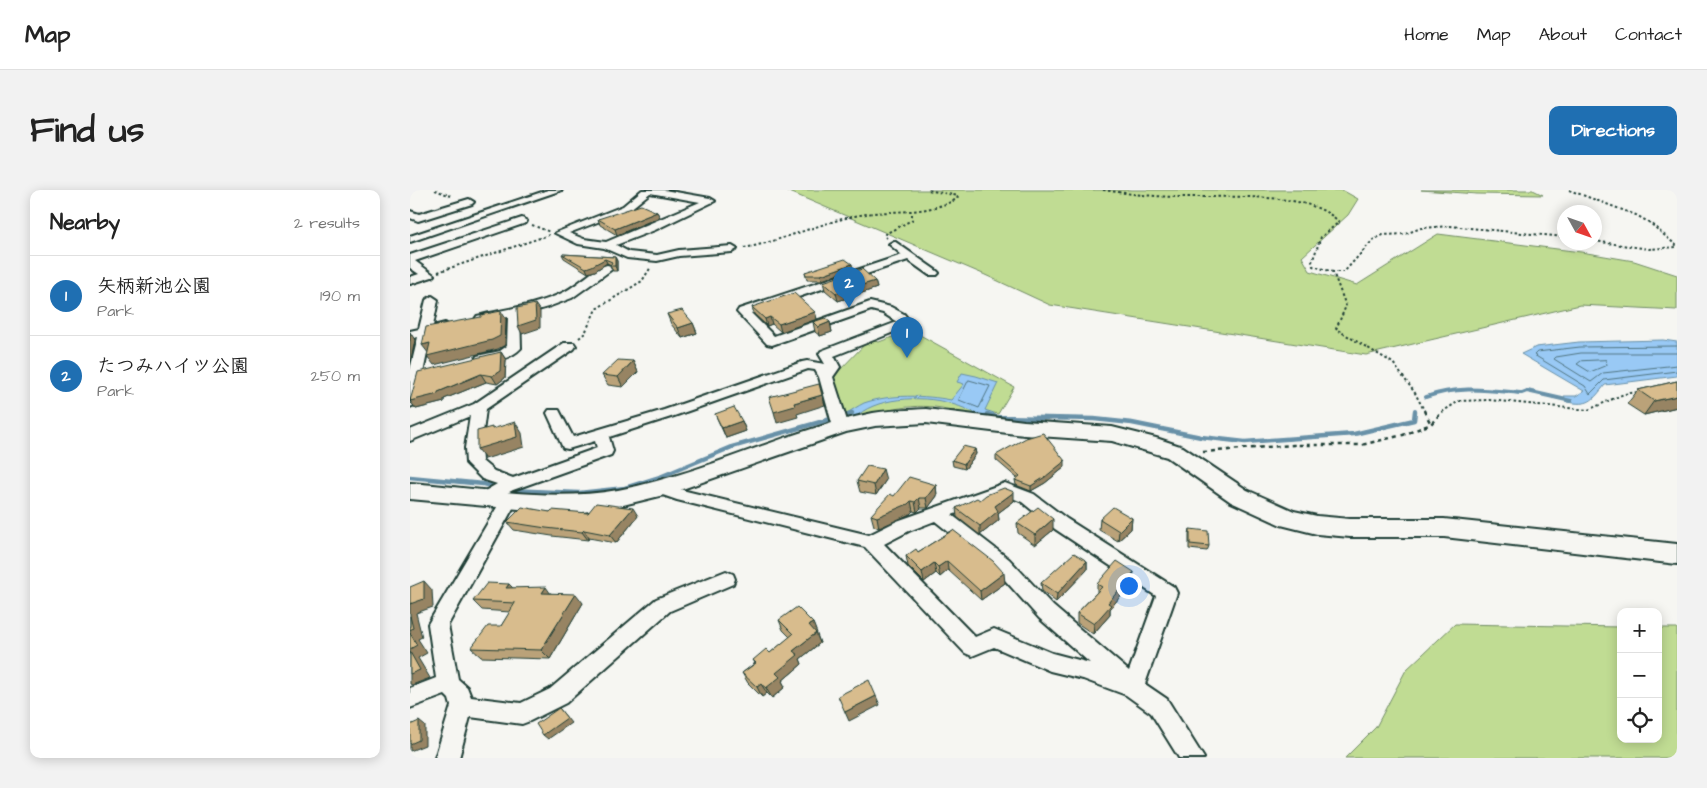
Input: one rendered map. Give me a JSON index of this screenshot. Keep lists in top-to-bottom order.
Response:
{
  "north": "bottom right",
  "page": {
    "header": "Map",
    "nav": [
      "Home",
      "Map",
      "About",
      "Contact"
    ],
    "title": "Find us",
    "buttons": "Directions",
    "heading": ["Nearby", "2 results"],
    "list": [
      {
        "mark": "1",
        "name": "矢柄新池公園",
        "note": "Park",
        "value": "190 m"
      },
      {
        "mark": "2",
        "name": "たつみハイツ公園",
        "note": "Park",
        "value": "250 m"
      }
    ],
    "pins": ["2", "1"],
    "map_buttons": ["+", "−"]
  }
}
